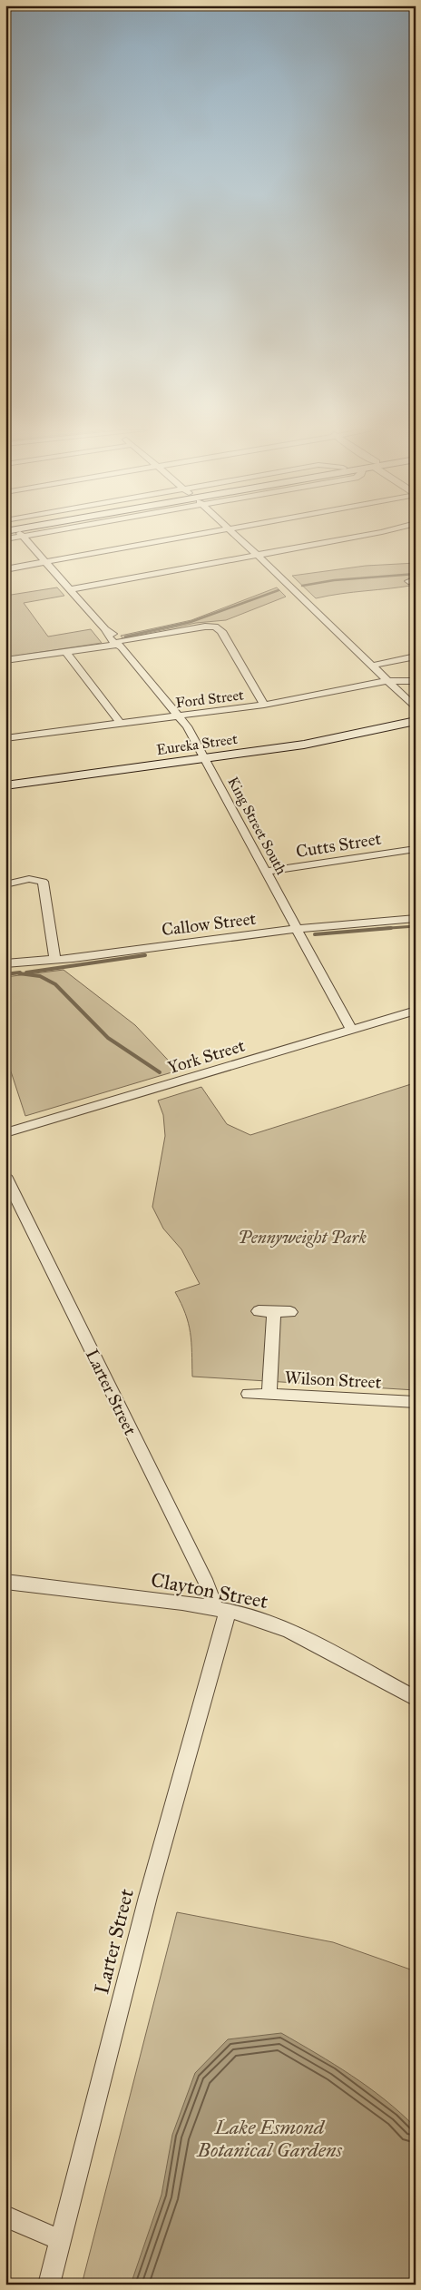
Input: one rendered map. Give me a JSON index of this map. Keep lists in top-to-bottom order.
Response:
{
  "streets": {
    "main road": ["Eureka Street"],
    "street": [
      "Ford Street",
      "King Street South",
      "Cutts Street",
      "Callow Street",
      "York Street",
      "Wilson Street",
      "Larter Street",
      "Clayton Street"
    ]
  },
  "crossings": [
    ["Ford Street", "King Street South"],
    ["Eureka Street", "King Street South"],
    ["King Street South", "Cutts Street"],
    ["King Street South", "Callow Street"],
    ["King Street South", "York Street"],
    ["Larter Street", "Clayton Street"]
  ],
  "parks": ["Pennyweight Park", "Lake Esmond Botanical Gardens"]
}
